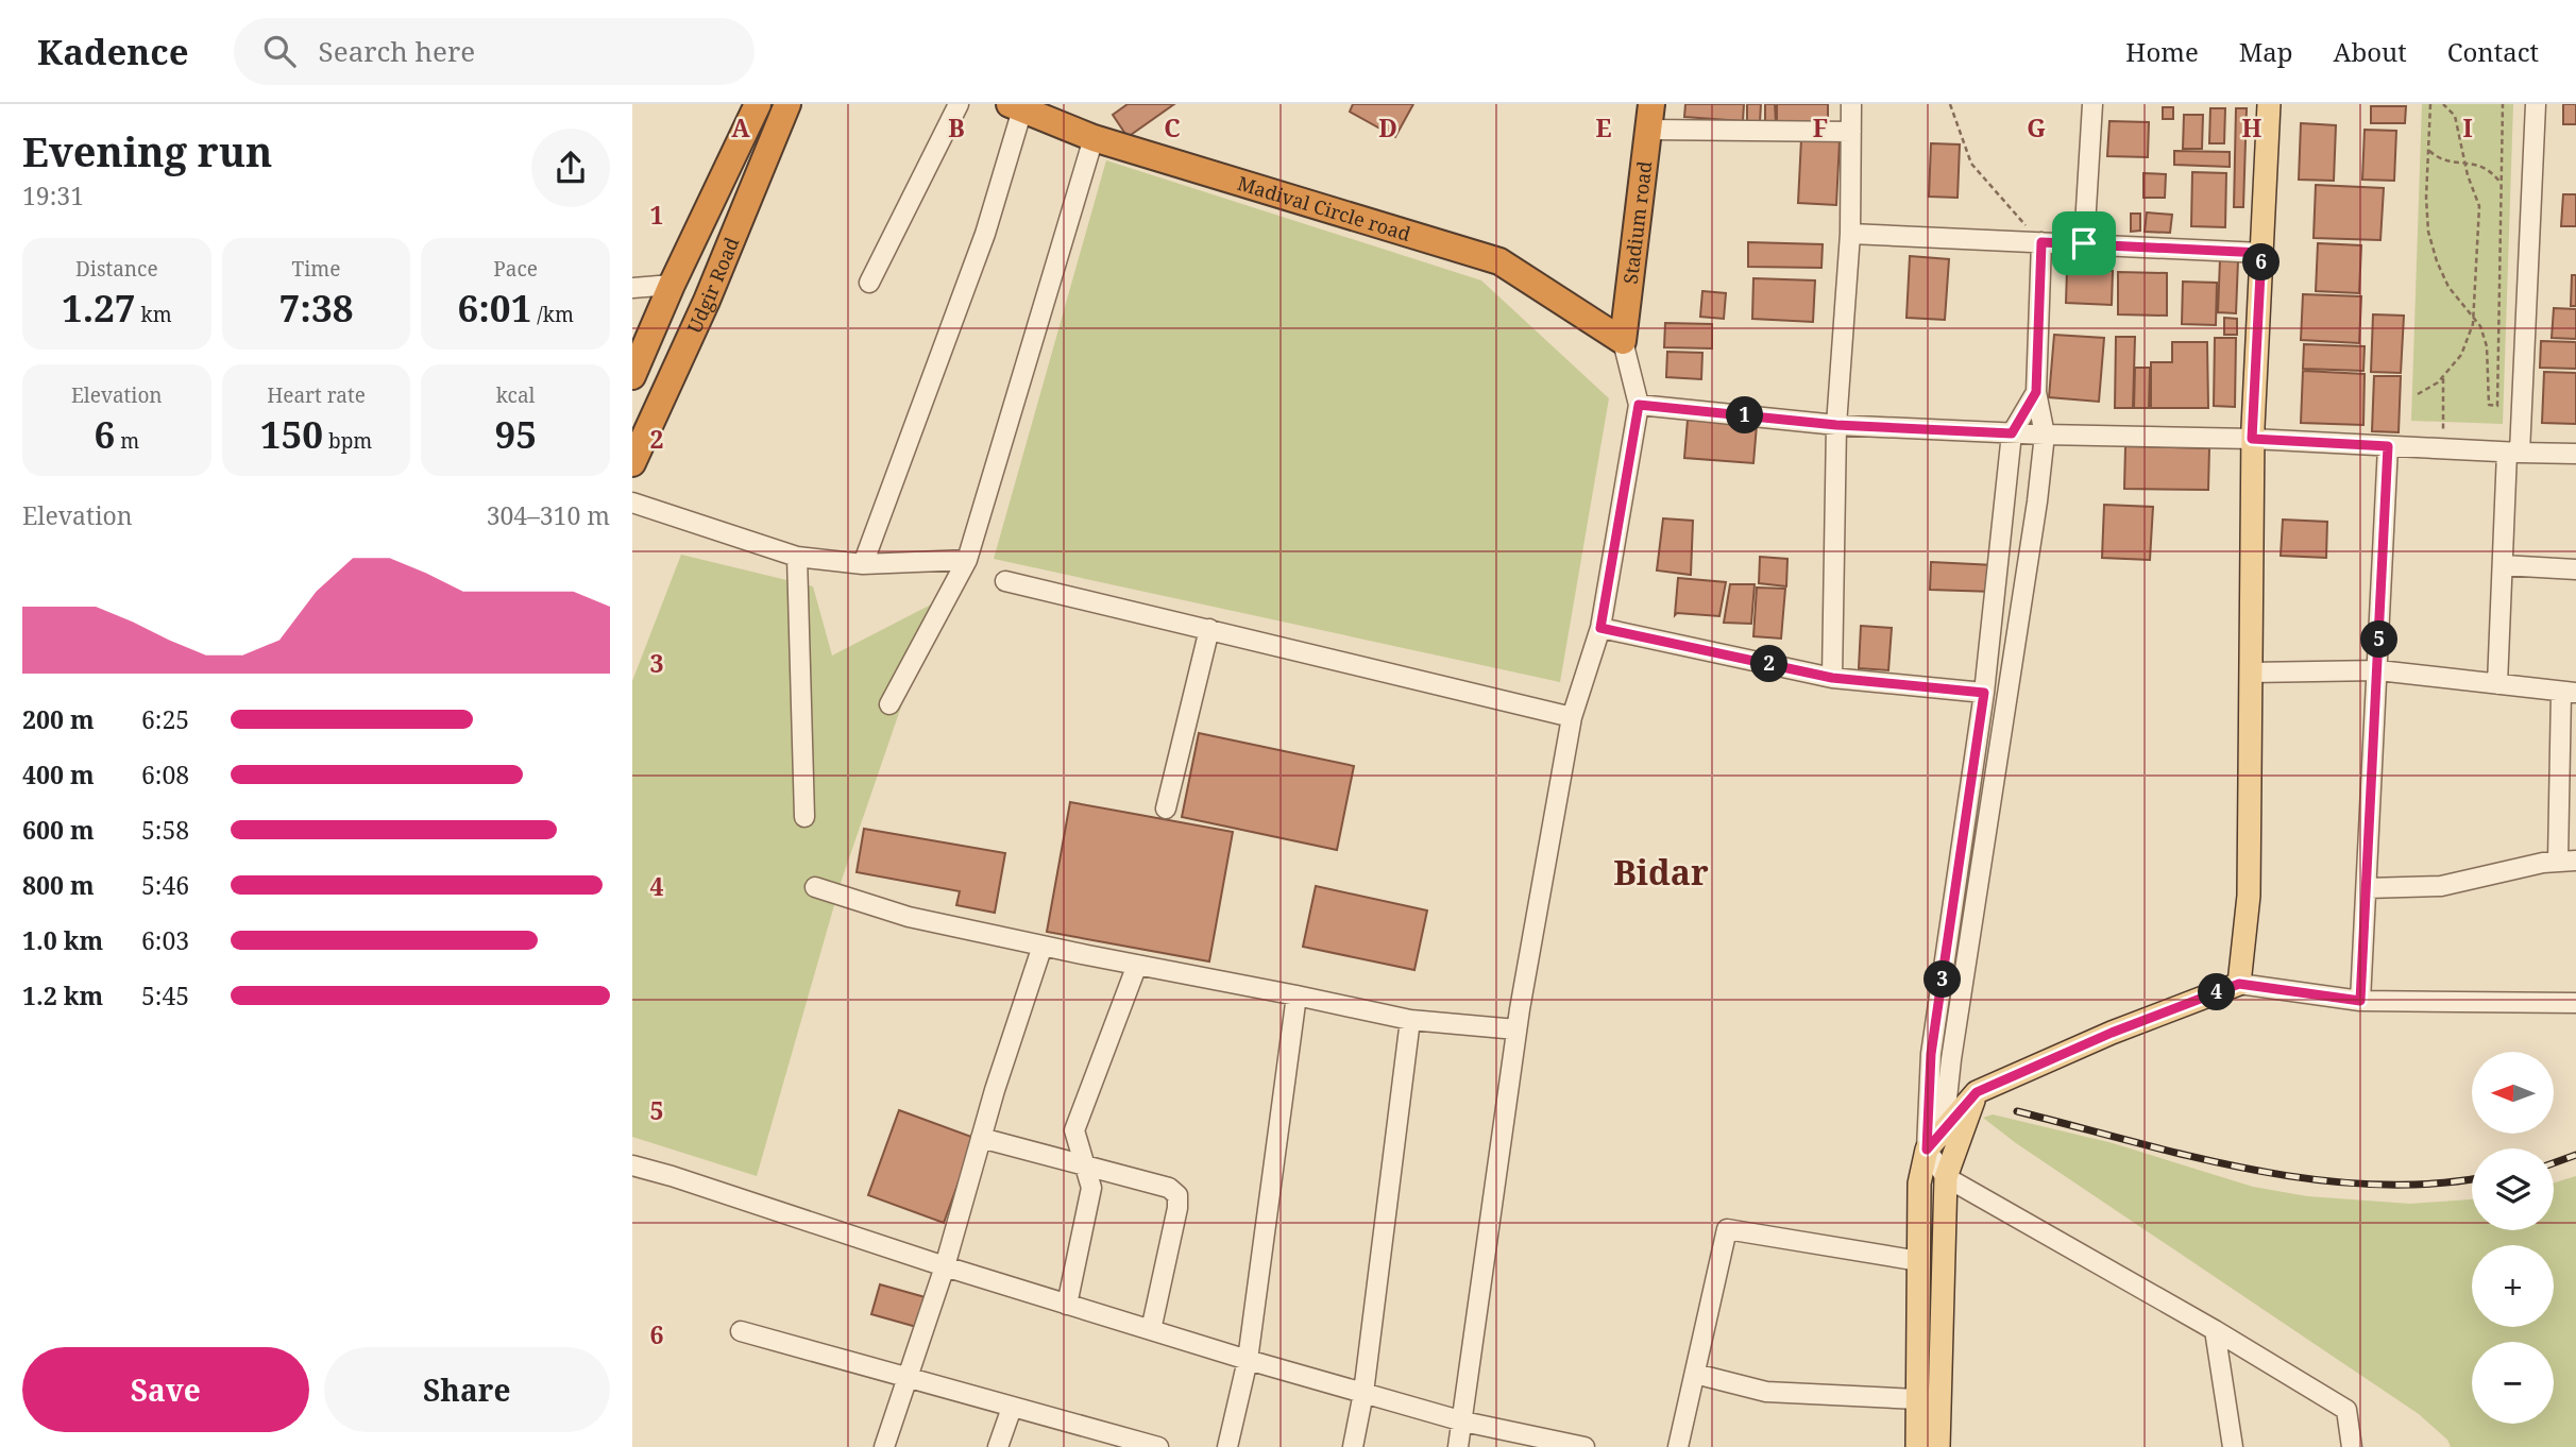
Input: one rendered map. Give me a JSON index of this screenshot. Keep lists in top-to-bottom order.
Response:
{
  "streets": {
    "highway": ["Madival Circle road", "Stadium road", "Udgir Road"]
  },
  "crossings": [
    ["Madival Circle road", "Stadium road"]
  ],
  "districts": ["Bidar"],
  "north": "left",
  "page": {
    "header": "Kadence",
    "search": "Search here",
    "nav": [
      "Home",
      "Map",
      "About",
      "Contact"
    ],
    "heading": ["Evening run", "19:31"],
    "stats": [
      ["Distance", "1.27 km"],
      ["Time", "7:38"],
      ["Pace", "6:01 /km"],
      ["Elevation", "6 m"],
      ["Heart rate", "150 bpm"],
      ["kcal", "95"]
    ],
    "pins": [
      "6",
      "1",
      "5",
      "2",
      "3",
      "4"
    ],
    "chart": ["Elevation", "304–310 m"],
    "list": [
      {
        "name": "200 m",
        "note": "6:25"
      },
      {
        "name": "400 m",
        "note": "6:08"
      },
      {
        "name": "600 m",
        "note": "5:58"
      },
      {
        "name": "800 m",
        "note": "5:46"
      },
      {
        "name": "1.0 km",
        "note": "6:03"
      },
      {
        "name": "1.2 km",
        "note": "5:45"
      }
    ],
    "map_buttons": ["+", "−"],
    "buttons": ["Save", "Share"]
  },
  "grid": {
    "columns": [
      "A",
      "B",
      "C",
      "D",
      "E",
      "F",
      "G",
      "H",
      "I"
    ],
    "rows": [
      "1",
      "2",
      "3",
      "4",
      "5",
      "6"
    ]
  }
}
